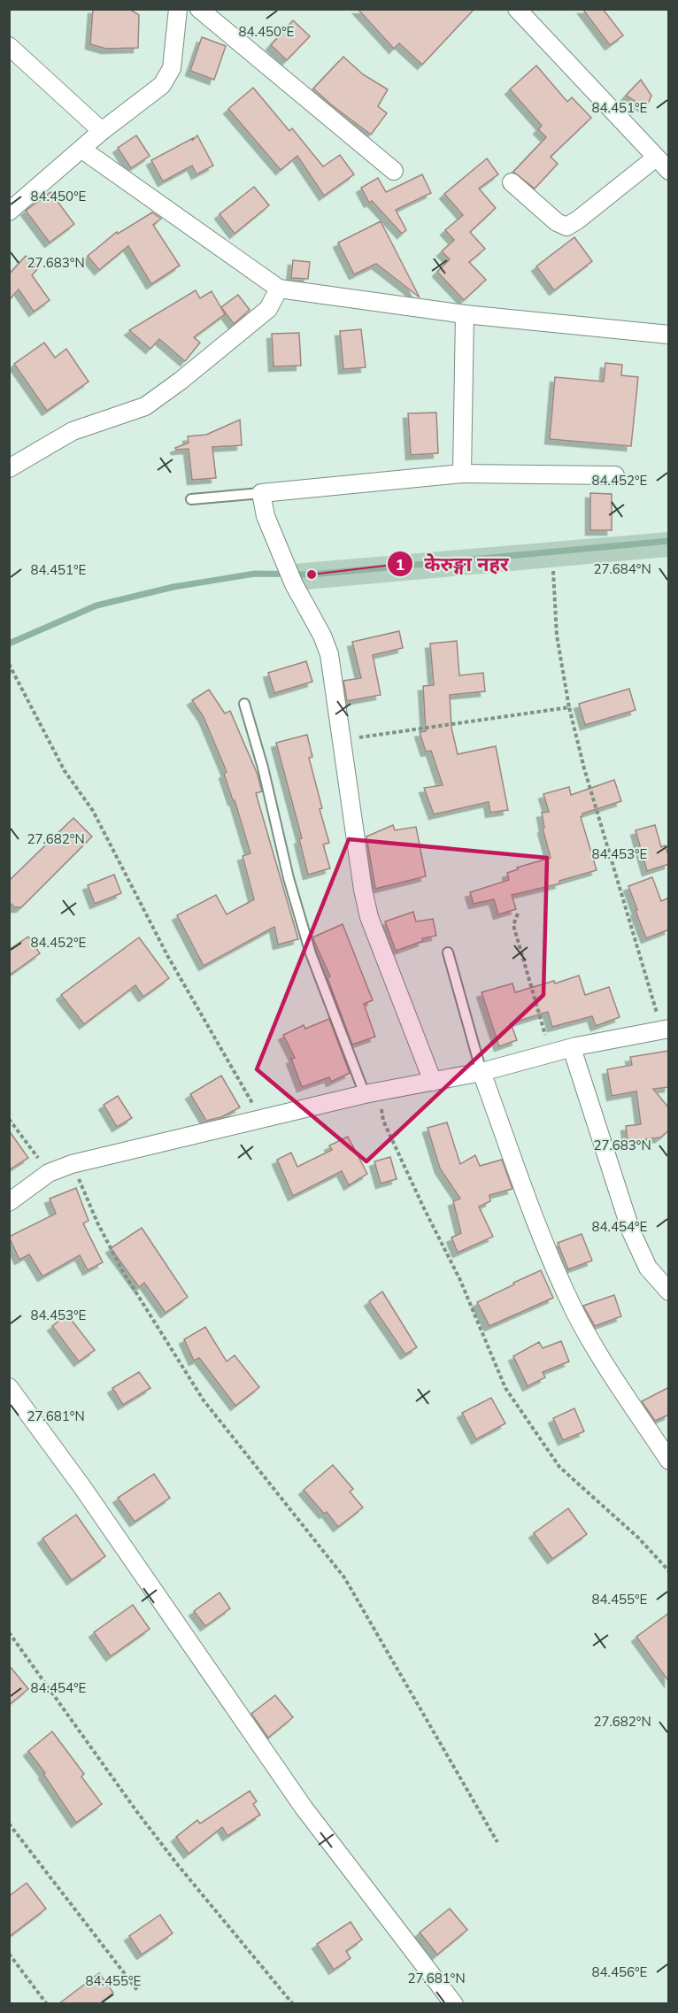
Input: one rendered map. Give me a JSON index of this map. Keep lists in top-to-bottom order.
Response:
{
  "places": ["केेरुङ्गा नहर"],
  "coordinates": [
    "84.450°E",
    "84.451°E",
    "27.683°N",
    "84.452°E",
    "27.684°N",
    "27.682°N",
    "84.453°E",
    "84.454°E",
    "27.681°N",
    "84.455°E",
    "84.456°E"
  ]
}
